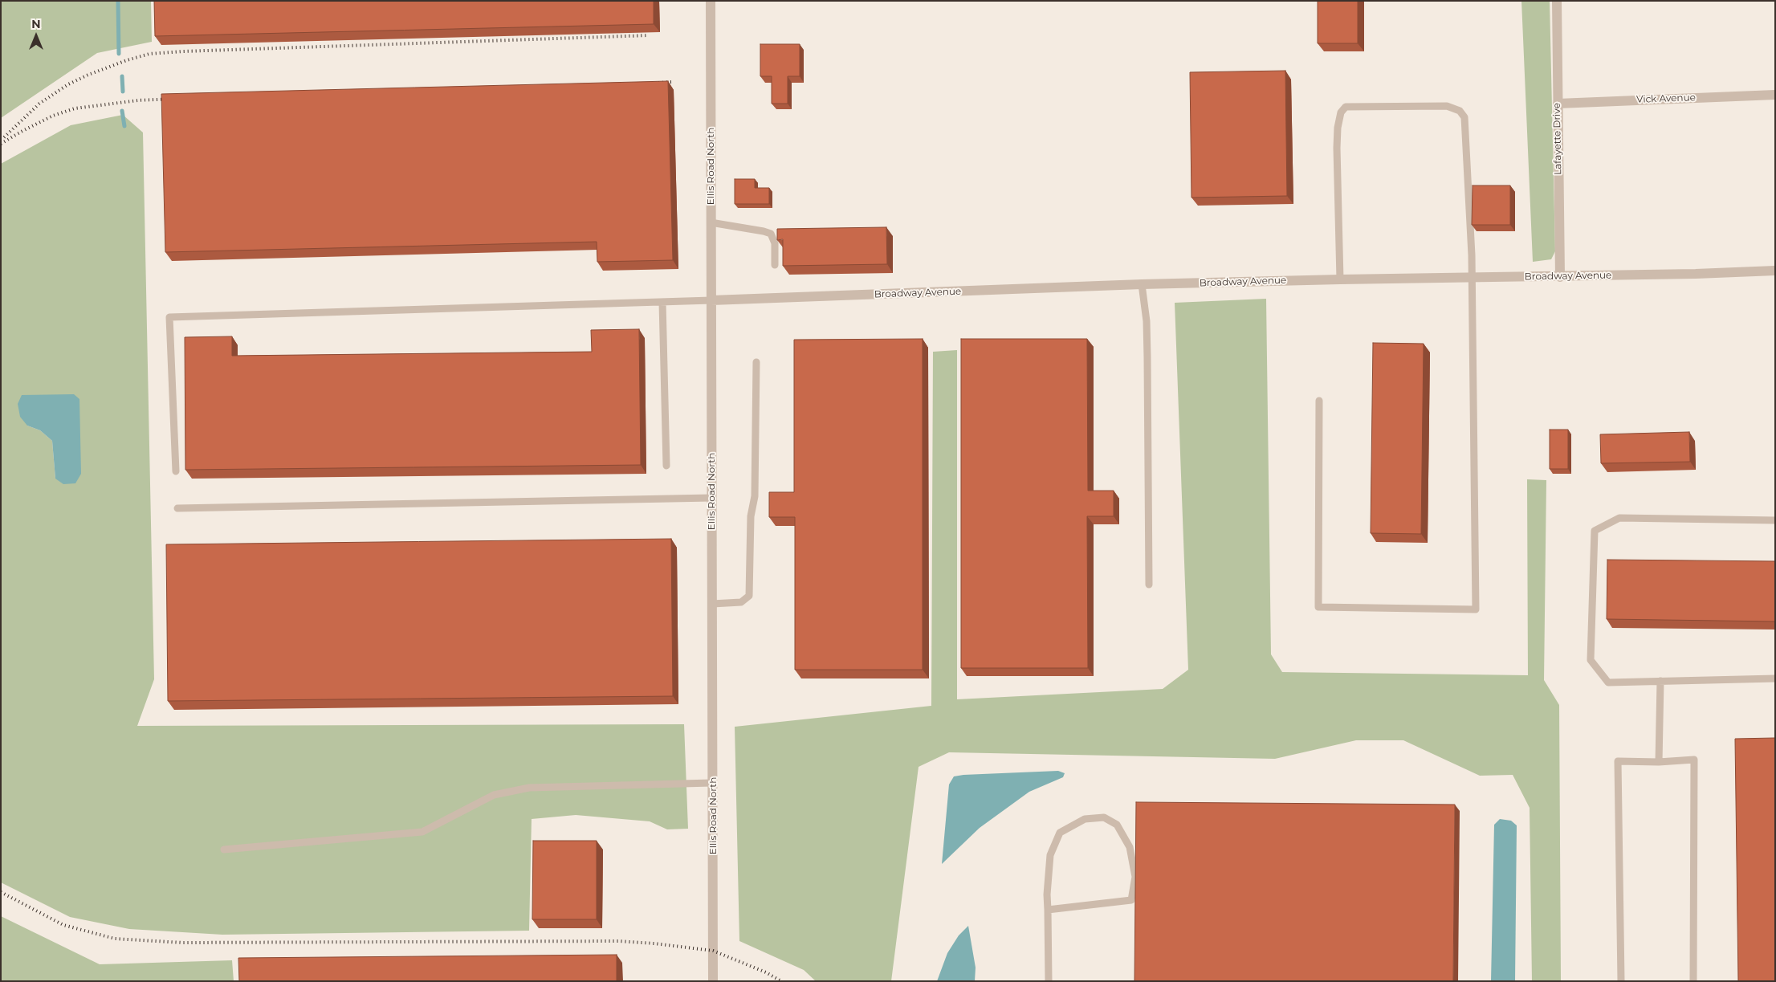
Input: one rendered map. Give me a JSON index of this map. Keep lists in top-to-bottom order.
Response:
{
  "streets": {
    "street": [
      "Vick Avenue",
      "Lafayette Drive",
      "Ellis Road North",
      "Broadway Avenue"
    ]
  },
  "crossings": [
    ["Vick Avenue", "Lafayette Drive"],
    ["Lafayette Drive", "Broadway Avenue"],
    ["Ellis Road North", "Broadway Avenue"]
  ],
  "north": "top"
}
